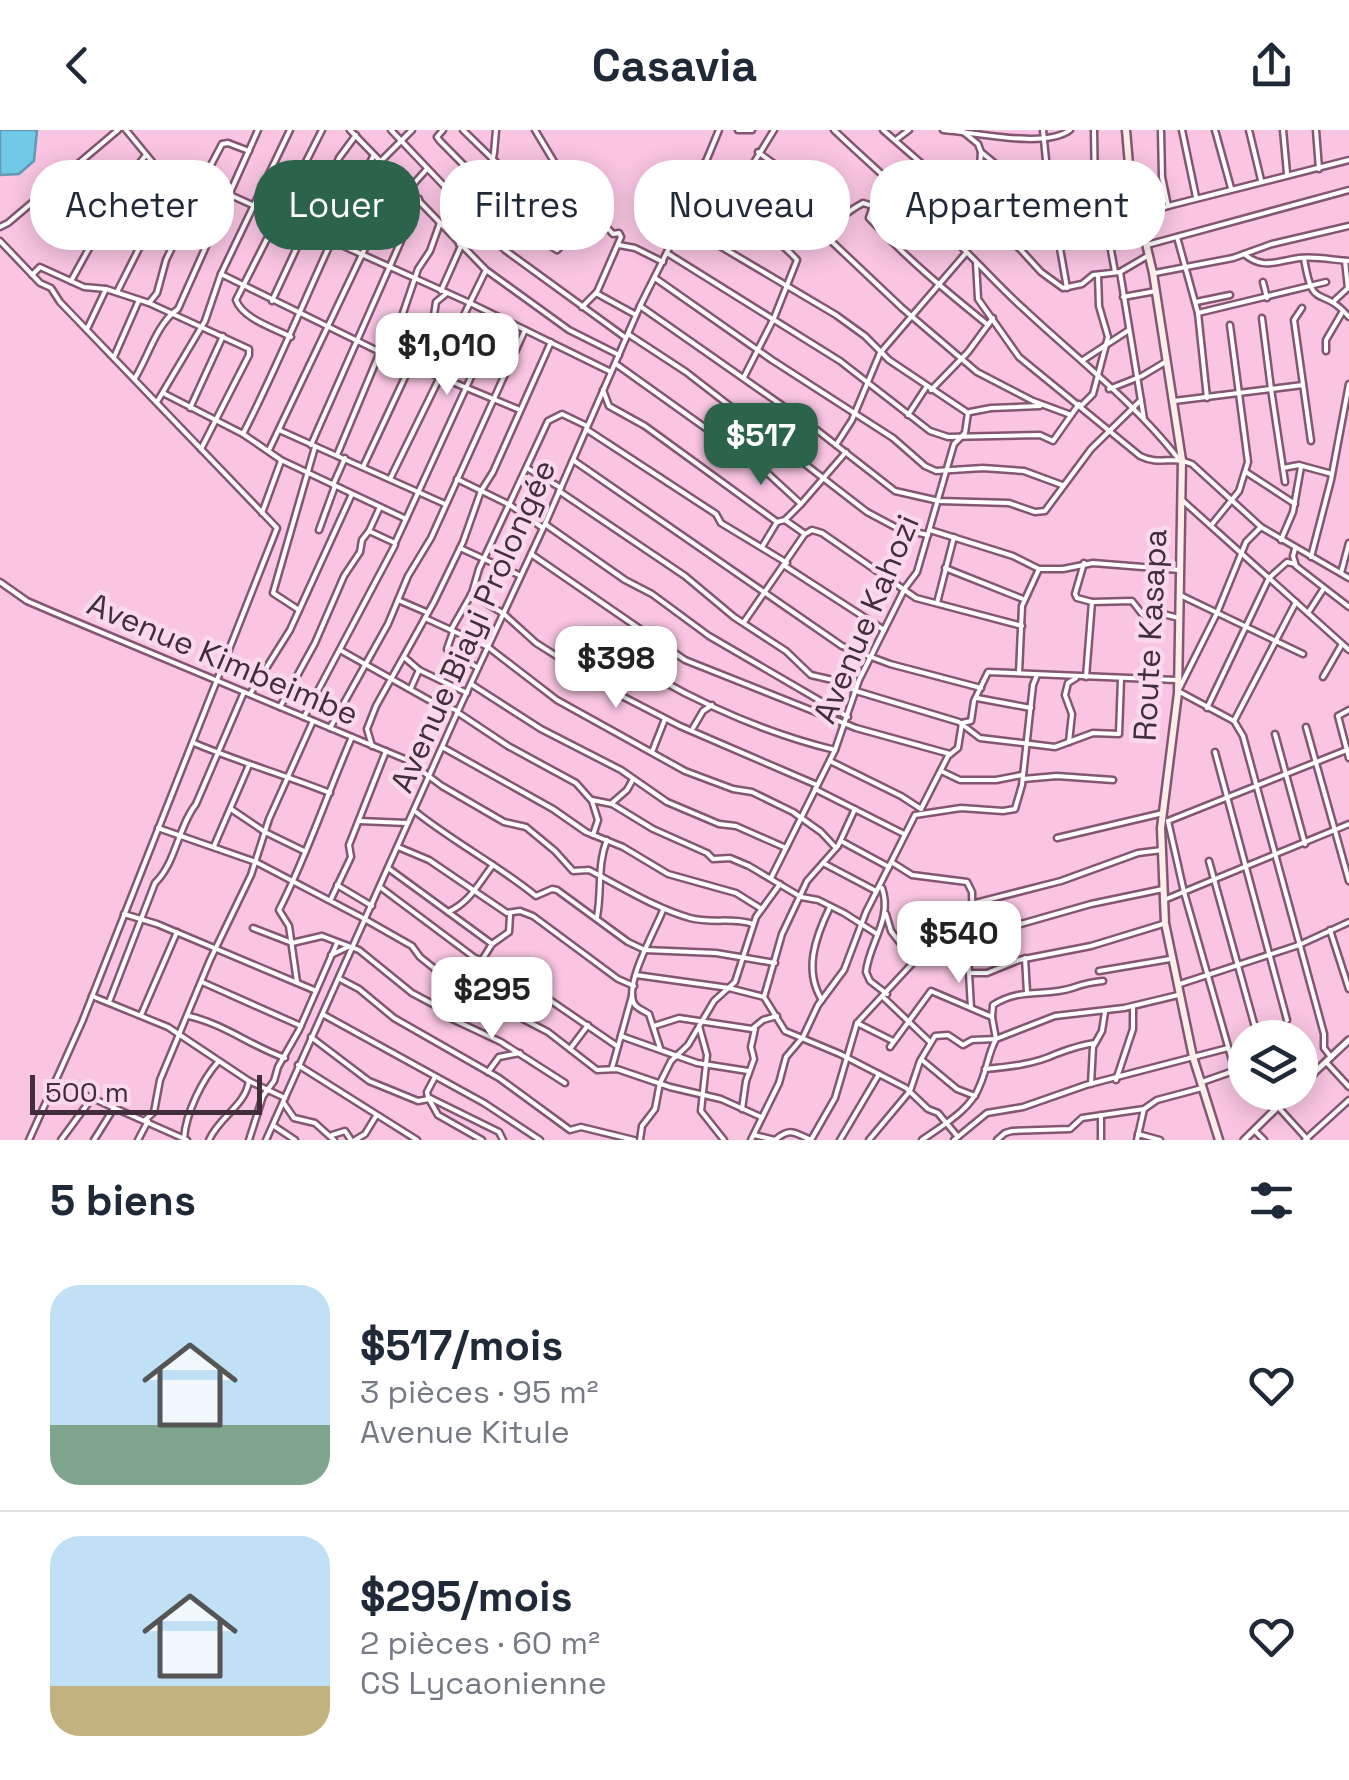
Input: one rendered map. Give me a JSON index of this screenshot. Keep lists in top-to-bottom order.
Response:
{
  "streets": {
    "main road": ["Route Kasapa"],
    "street": ["Avenue Kahozi", "Avenue Biayi Prolongée", "Avenue Kimbeimbe"]
  },
  "crossings": [
    ["Avenue Biayi Prolongée", "Avenue Kimbeimbe"]
  ],
  "scale_bar": "500 m",
  "page": {
    "header": "Casavia",
    "chip": [
      "Acheter",
      "Louer",
      "Filtres",
      "Nouveau",
      "Appartement"
    ],
    "price": [
      "$1,010",
      "$517",
      "$398",
      "$540",
      "$295"
    ],
    "scale": "500 m",
    "heading": "5 biens",
    "list": [
      {
        "name": "$517/mois",
        "note": "3 pièces · 95 m² · Avenue Kitule"
      },
      {
        "name": "$295/mois",
        "note": "2 pièces · 60 m² · CS Lycaonienne"
      }
    ]
  }
}
